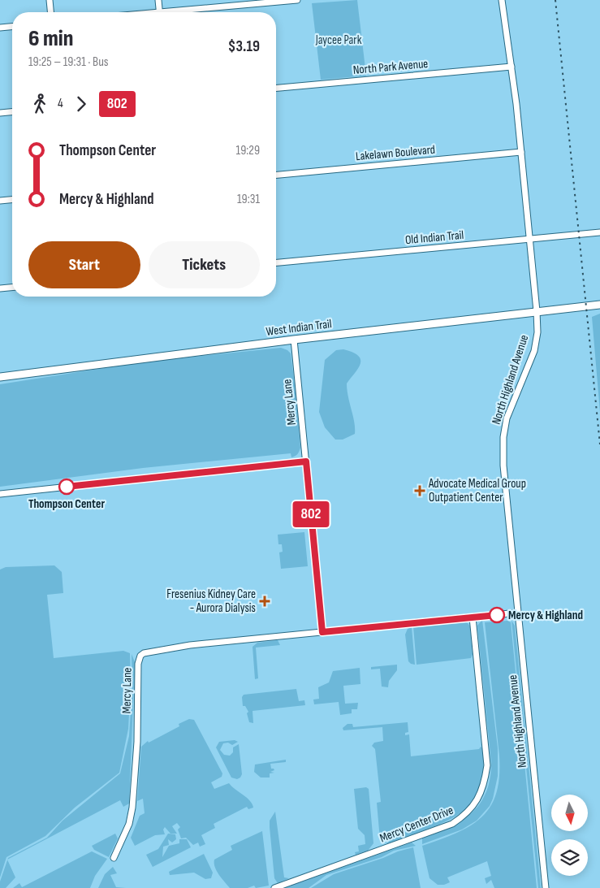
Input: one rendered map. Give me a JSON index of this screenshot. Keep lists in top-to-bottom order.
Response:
{
  "streets": {
    "main road": ["West Indian Trail"],
    "street": [
      "North Park Avenue",
      "Lakelawn Boulevard",
      "Old Indian Trail",
      "North Highland Avenue",
      "Mercy Lane",
      "Mercy Center Drive"
    ]
  },
  "crossings": [
    ["North Park Avenue", "North Highland Avenue"],
    ["Lakelawn Boulevard", "North Highland Avenue"],
    ["Old Indian Trail", "North Highland Avenue"],
    ["West Indian Trail", "North Highland Avenue"],
    ["West Indian Trail", "Mercy Lane"],
    ["North Highland Avenue", "Mercy Lane"],
    ["Mercy Lane", "Mercy Center Drive"]
  ],
  "parks": ["Jaycee Park"],
  "places": {
    "other": ["Thompson Center", "Mercy & Highland"],
    "health": ["Advocate Medical Group Outpatient Center", "Fresenius Kidney Care - Aurora Dialysis"]
  },
  "lines": ["bus line 802"],
  "north": "bottom",
  "page": {
    "on_map": "802",
    "heading": ["6 min", "19:25 – 19:31 · Bus", "$3.19"],
    "legs": ["4", "802"],
    "list": [
      {
        "name": "Thompson Center",
        "value": "19:29"
      },
      {
        "name": "Mercy & Highland",
        "value": "19:31"
      }
    ],
    "buttons": ["Start", "Tickets"]
  }
}
